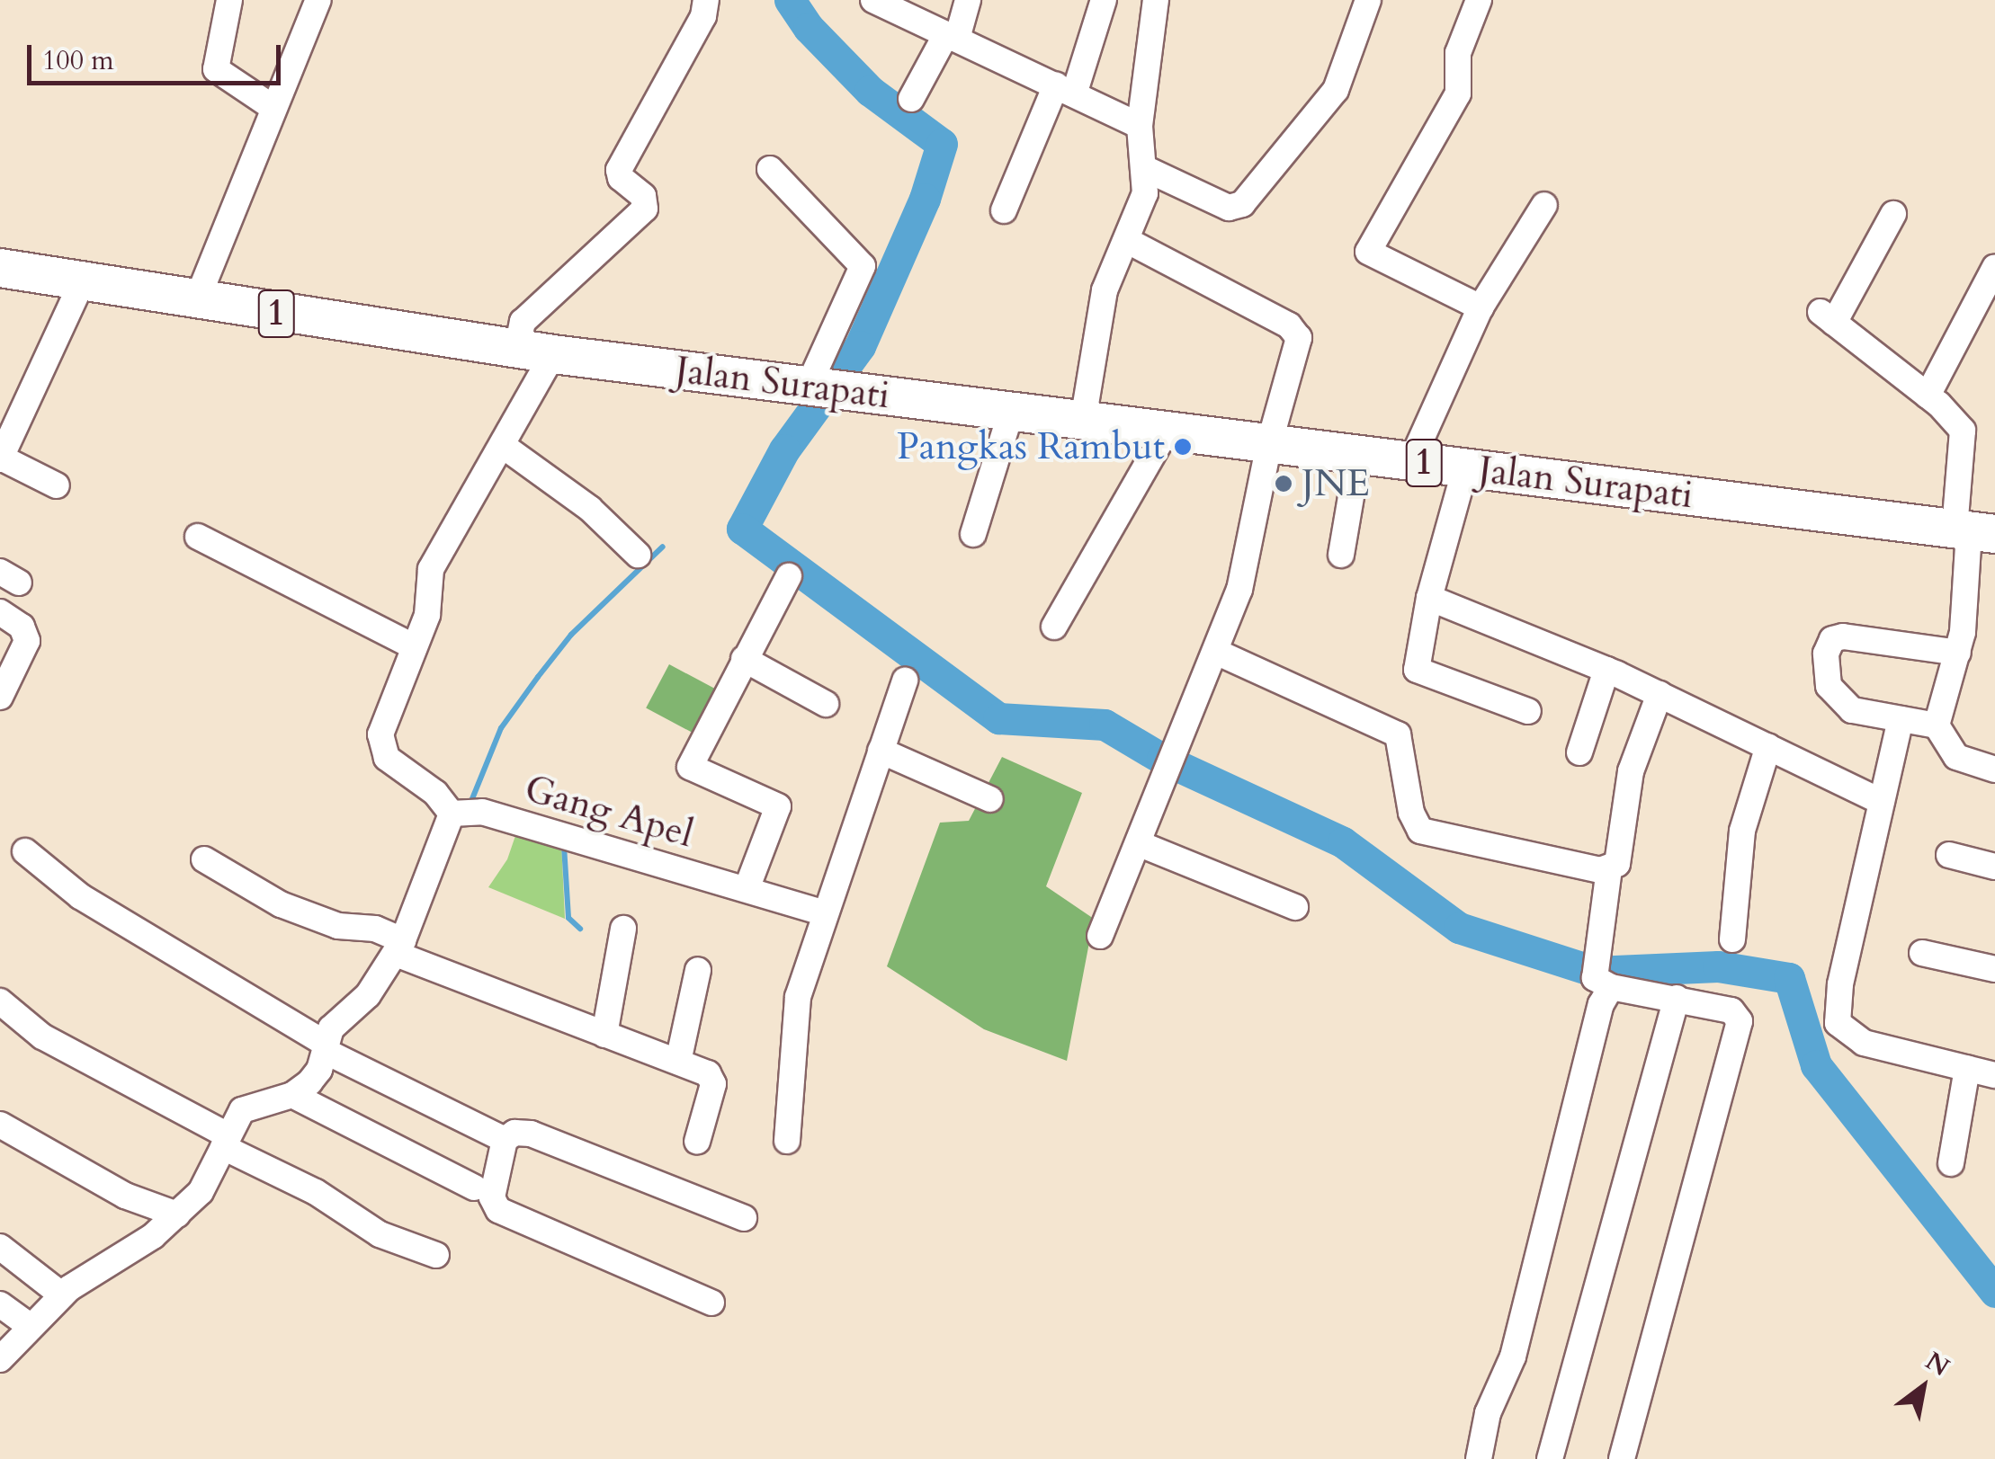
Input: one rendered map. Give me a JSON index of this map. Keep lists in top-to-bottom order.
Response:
{
  "streets": {
    "highway": ["1", "Jalan Surapati"],
    "street": ["Gang Apel"]
  },
  "places": ["Pangkas Rambut", "JNE"],
  "scale_bar": "100 m",
  "north": "top right"
}
